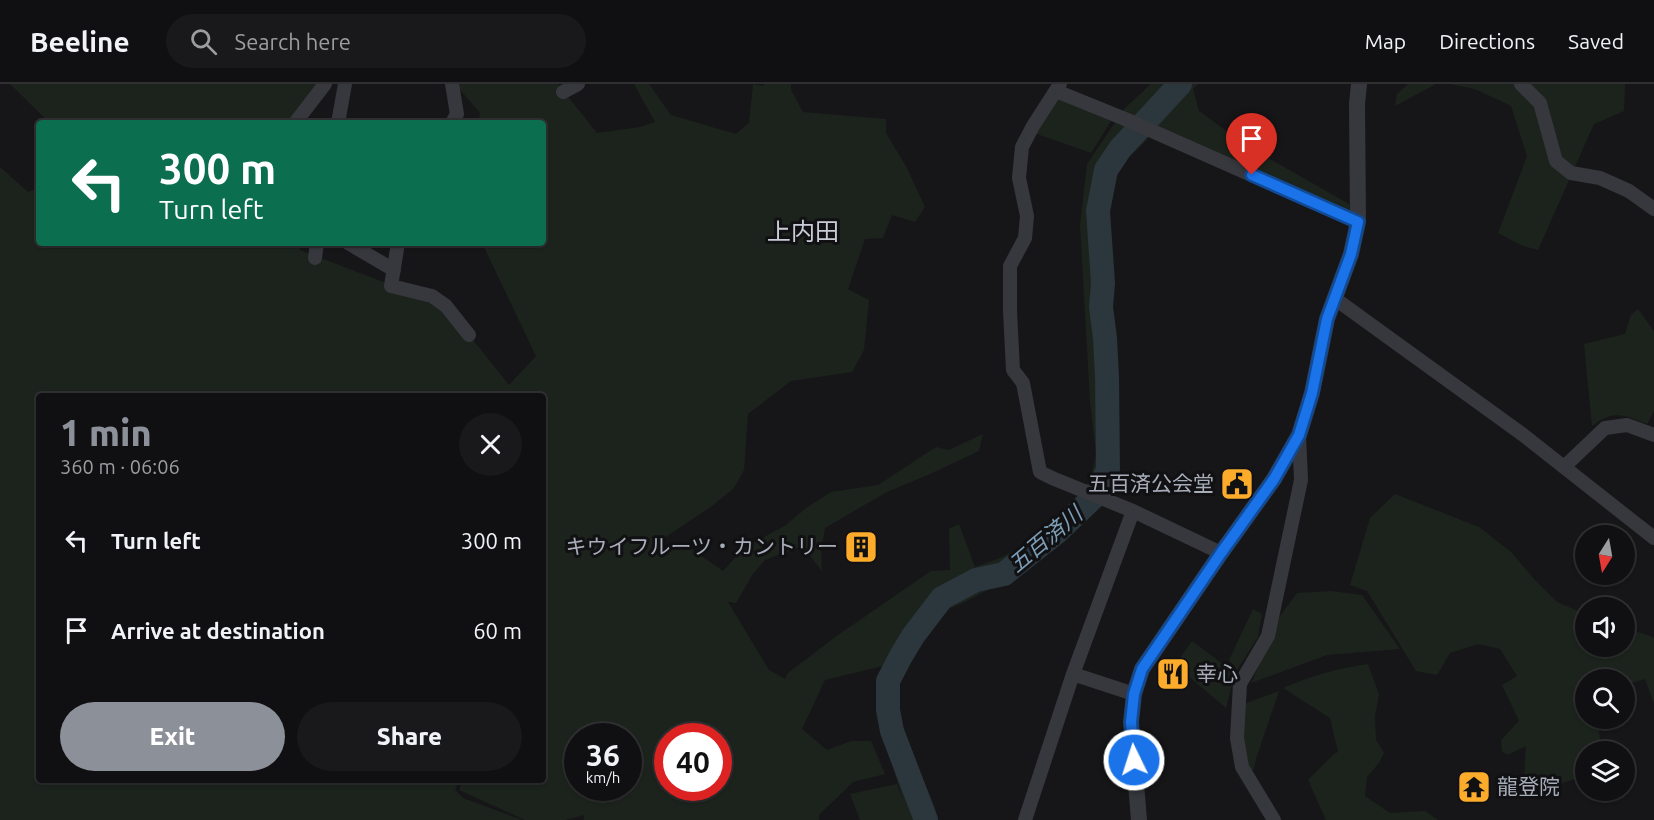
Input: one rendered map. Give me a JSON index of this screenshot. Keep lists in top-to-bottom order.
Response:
{
  "districts": ["上内田"],
  "water": ["五百済川"],
  "places": {
    "public building": ["五百済公会堂"],
    "building": ["キウイフルーツ・カントリー"],
    "restaurant": ["幸心"],
    "temple": ["龍登院"]
  },
  "north": "bottom",
  "page": {
    "header": "Beeline",
    "search": "Search here",
    "nav": ["Map", "Directions", "Saved"],
    "turn": ["300 m", "Turn left"],
    "heading": ["1 min", "360 m · 06:06"],
    "list": [
      {
        "name": "Turn left",
        "value": "300 m"
      },
      {
        "name": "Arrive at destination",
        "value": "60 m"
      }
    ],
    "buttons": ["Exit", "Share"],
    "speed": "36 km/h",
    "limit": "40"
  }
}
